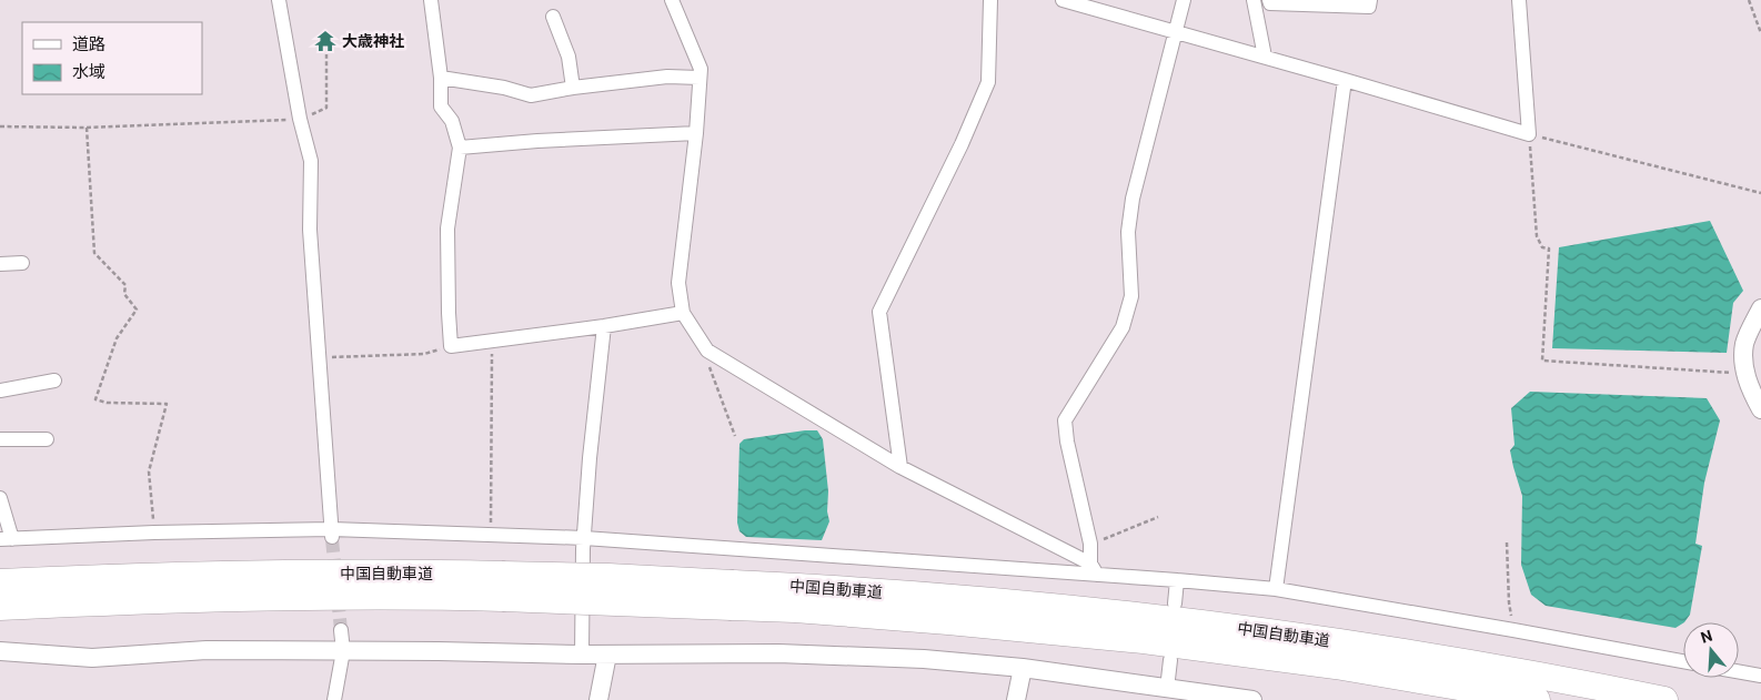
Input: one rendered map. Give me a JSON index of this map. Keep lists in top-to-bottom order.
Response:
{
  "streets": {
    "highway": ["中国自動車道"]
  },
  "places": {
    "temple": ["大歳神社"]
  },
  "legend": ["道路", "水域"],
  "north": "top"
}
